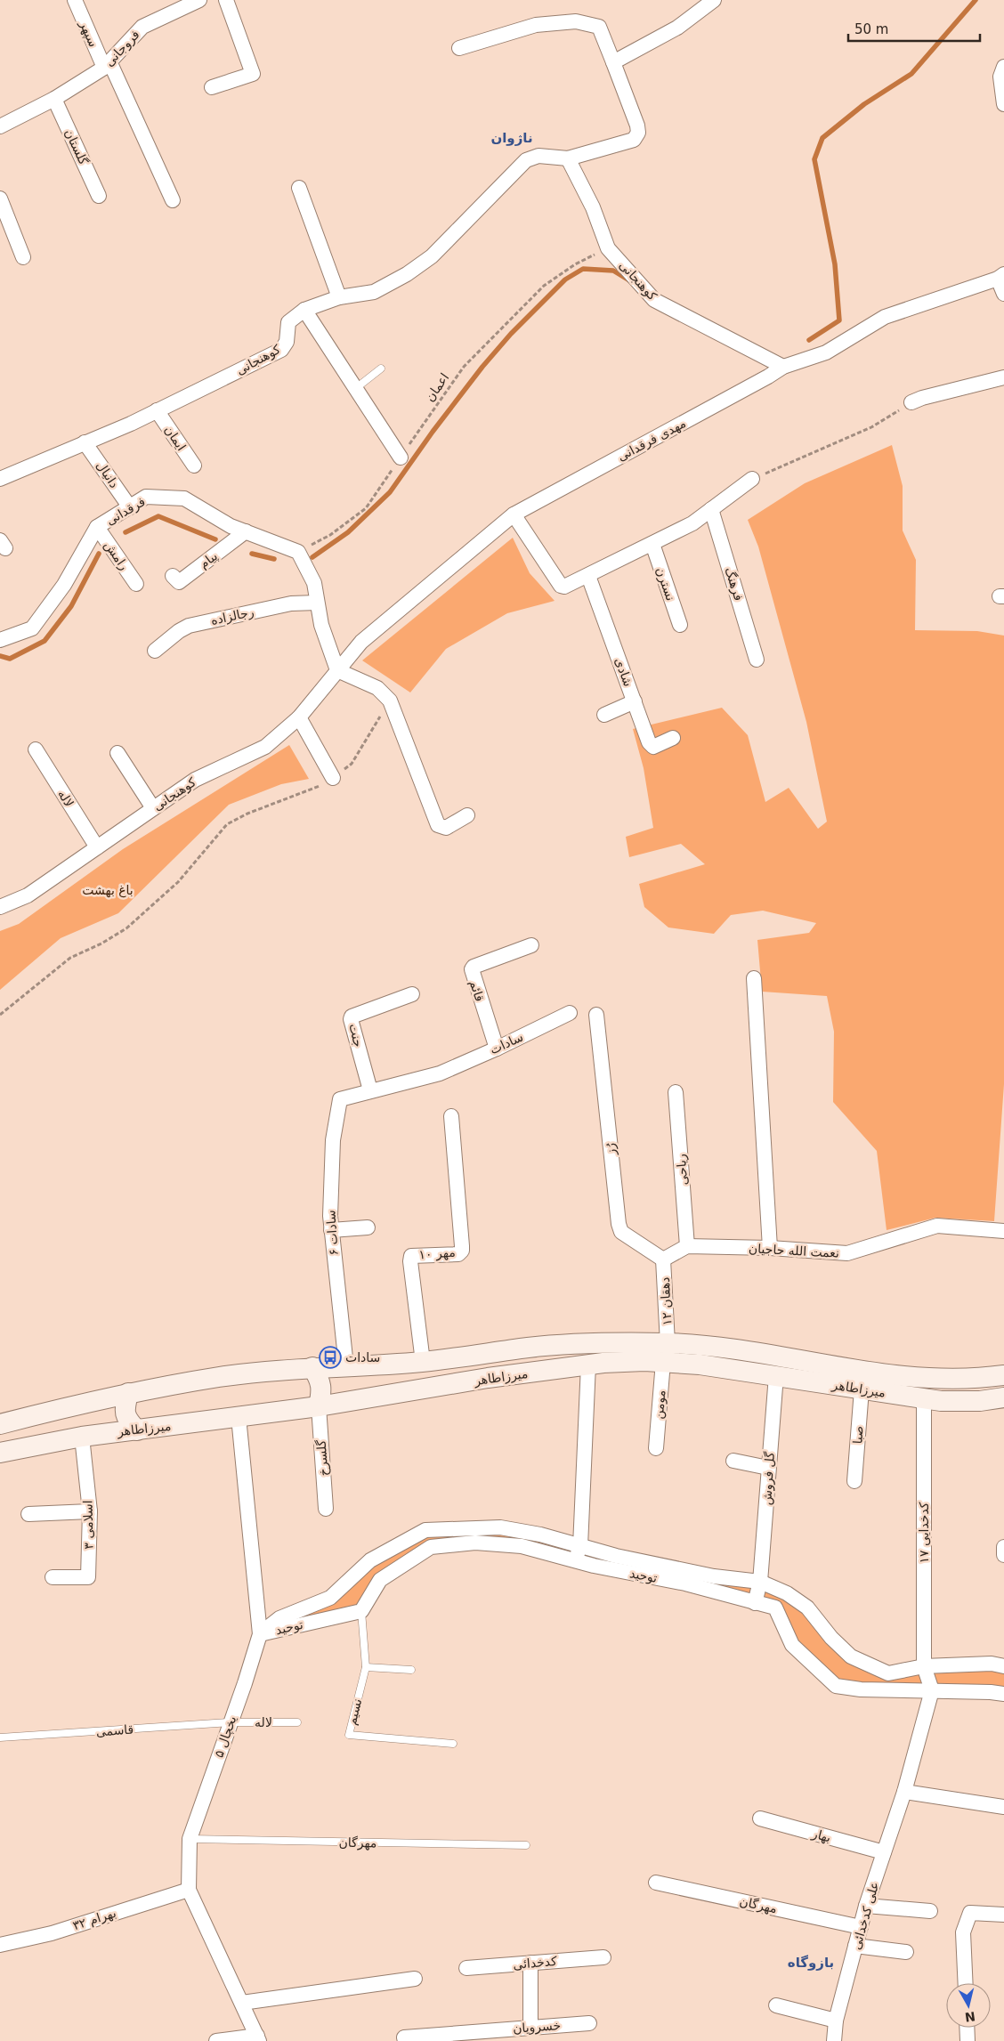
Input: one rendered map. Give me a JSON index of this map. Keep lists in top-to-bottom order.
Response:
{
  "streets": {
    "main road": ["میرزاطاهر"],
    "street": [
      "سپهر",
      "فروجانی",
      "گلستان",
      "کوهنجانی",
      "ایمان",
      "مهدی فرقدانی",
      "دانیال",
      "فرقدانی",
      "رامش",
      "پیام",
      "نسترن",
      "فرهنگ",
      "رجالزاده",
      "شادی",
      "لاله",
      "قائم",
      "جنت",
      "سادات",
      "رُز",
      "ریاحی",
      "سادات ۶",
      "نعمت الله حاجیان",
      "مهر ۱۰",
      "دهقان ۱۲",
      "مومن",
      "صبا",
      "گلسرخ",
      "گل فروش",
      "اسلامی ۳",
      "کدخدایی ۱۷",
      "توحید",
      "یخچال ۵",
      "بهار",
      "مهرگان",
      "علی کدخدائی",
      "بهرام ۳۲",
      "کدخدائی",
      "خسرویان"
    ],
    "lane": ["نسیم", "قاسمی"],
    "path": ["اعمان"]
  },
  "crossings": [
    ["سپهر", "فروجانی"],
    ["فروجانی", "گلستان"],
    ["کوهنجانی", "اعمان"],
    ["کوهنجانی", "ایمان"],
    ["کوهنجانی", "مهدی فرقدانی"],
    ["کوهنجانی", "دانیال"],
    ["کوهنجانی", "لاله"],
    ["اعمان", "فرقدانی"],
    ["دانیال", "فرقدانی"],
    ["فرقدانی", "رامش"],
    ["فرقدانی", "پیام"],
    ["لاله", "قاسمی"],
    ["لاله", "یخچال ۵"],
    ["قائم", "سادات"],
    ["جنت", "سادات"],
    ["سادات", "سادات ۶"],
    ["رُز", "دهقان ۱۲"],
    ["ریاحی", "نعمت الله حاجیان"],
    ["سادات ۶", "میرزاطاهر"],
    ["مهر ۱۰", "میرزاطاهر"],
    ["دهقان ۱۲", "میرزاطاهر"],
    ["دهقان ۱۲", "مومن"],
    ["میرزاطاهر", "مومن"],
    ["میرزاطاهر", "صبا"],
    ["میرزاطاهر", "گلسرخ"],
    ["میرزاطاهر", "گل فروش"],
    ["میرزاطاهر", "اسلامی ۳"],
    ["میرزاطاهر", "کدخدایی ۱۷"],
    ["میرزاطاهر", "یخچال ۵"],
    ["گل فروش", "توحید"],
    ["کدخدایی ۱۷", "توحید"],
    ["کدخدایی ۱۷", "علی کدخدائی"],
    ["توحید", "نسیم"],
    ["توحید", "یخچال ۵"],
    ["توحید", "علی کدخدائی"],
    ["قاسمی", "یخچال ۵"],
    ["یخچال ۵", "مهرگان"],
    ["یخچال ۵", "بهرام ۳۲"],
    ["بهار", "علی کدخدائی"],
    ["مهرگان", "علی کدخدائی"]
  ],
  "districts": ["ناژوان", "بازوگاه"],
  "parks": ["باغ بهشت"],
  "places": {
    "bus stop": ["سادات"]
  },
  "scale_bar": "50 m",
  "north": "bottom"
}
